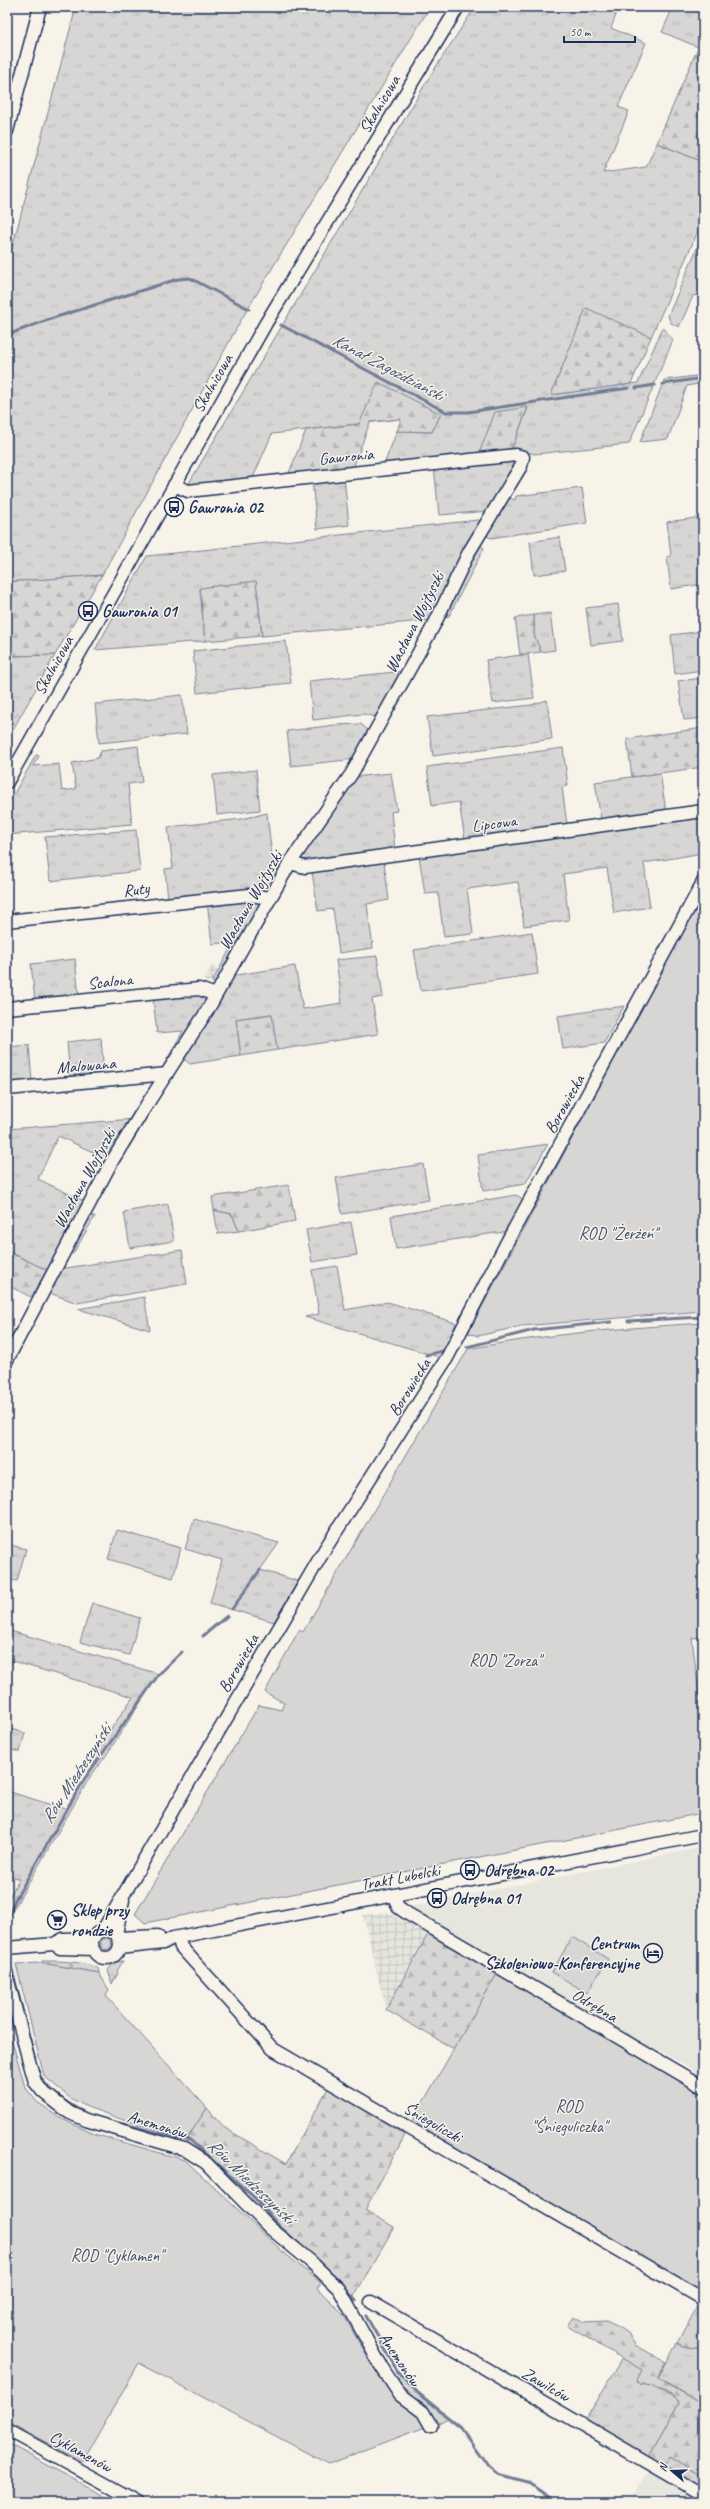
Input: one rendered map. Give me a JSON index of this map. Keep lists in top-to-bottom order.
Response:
{
  "streets": {
    "street": [
      "Skalnicowa",
      "Gawronia",
      "Wacława Wojtyszki",
      "Lipcowa",
      "Ruty",
      "Scalona",
      "Malowana",
      "Borowiecka",
      "Trakt Lubelski",
      "Odrębna",
      "Śnieguliczki",
      "Anemonów",
      "Zawilców",
      "Cyklamenów"
    ]
  },
  "crossings": [
    ["Skalnicowa", "Gawronia"],
    ["Gawronia", "Wacława Wojtyszki"],
    ["Wacława Wojtyszki", "Lipcowa"],
    ["Wacława Wojtyszki", "Ruty"],
    ["Wacława Wojtyszki", "Scalona"],
    ["Wacława Wojtyszki", "Malowana"],
    ["Borowiecka", "Trakt Lubelski"],
    ["Trakt Lubelski", "Odrębna"],
    ["Trakt Lubelski", "Śnieguliczki"]
  ],
  "water": ["Kanał Zagoździański", "Rów Miedzeszyński"],
  "parks": [
    "ROD \"Żerżeń\"",
    "ROD \"Zorza\"",
    "ROD \"Śnieguliczka\"",
    "ROD \"Cyklamen\""
  ],
  "places": {
    "bus stop": [
      "Gawronia 02",
      "Gawronia 01",
      "Odrębna 02",
      "Odrębna 01"
    ],
    "supermarket": ["Sklep przy rondzie"],
    "hotel": ["Centrum Szkoleniowo-Konferencyjne"]
  },
  "scale_bar": "50 m",
  "north": "left"
}
